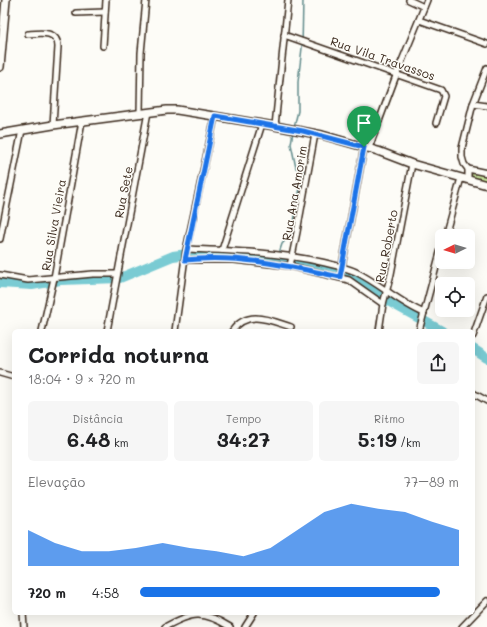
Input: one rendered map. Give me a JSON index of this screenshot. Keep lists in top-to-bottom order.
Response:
{
  "streets": {
    "street": [
      "Rua Vila Travassos",
      "Rua Sete",
      "Rua Ana Amorim",
      "Rua Silva Vieira",
      "Rua Roberto"
    ]
  },
  "north": "left",
  "page": {
    "heading": ["Corrida noturna", "18:04 · 9 × 720 m"],
    "stats": [
      ["Distância", "6.48 km"],
      ["Tempo", "34:27"],
      ["Ritmo", "5:19 /km"]
    ],
    "chart": ["Elevação", "77–89 m"],
    "list": [
      {
        "name": "720 m",
        "note": "4:58"
      }
    ]
  }
}
